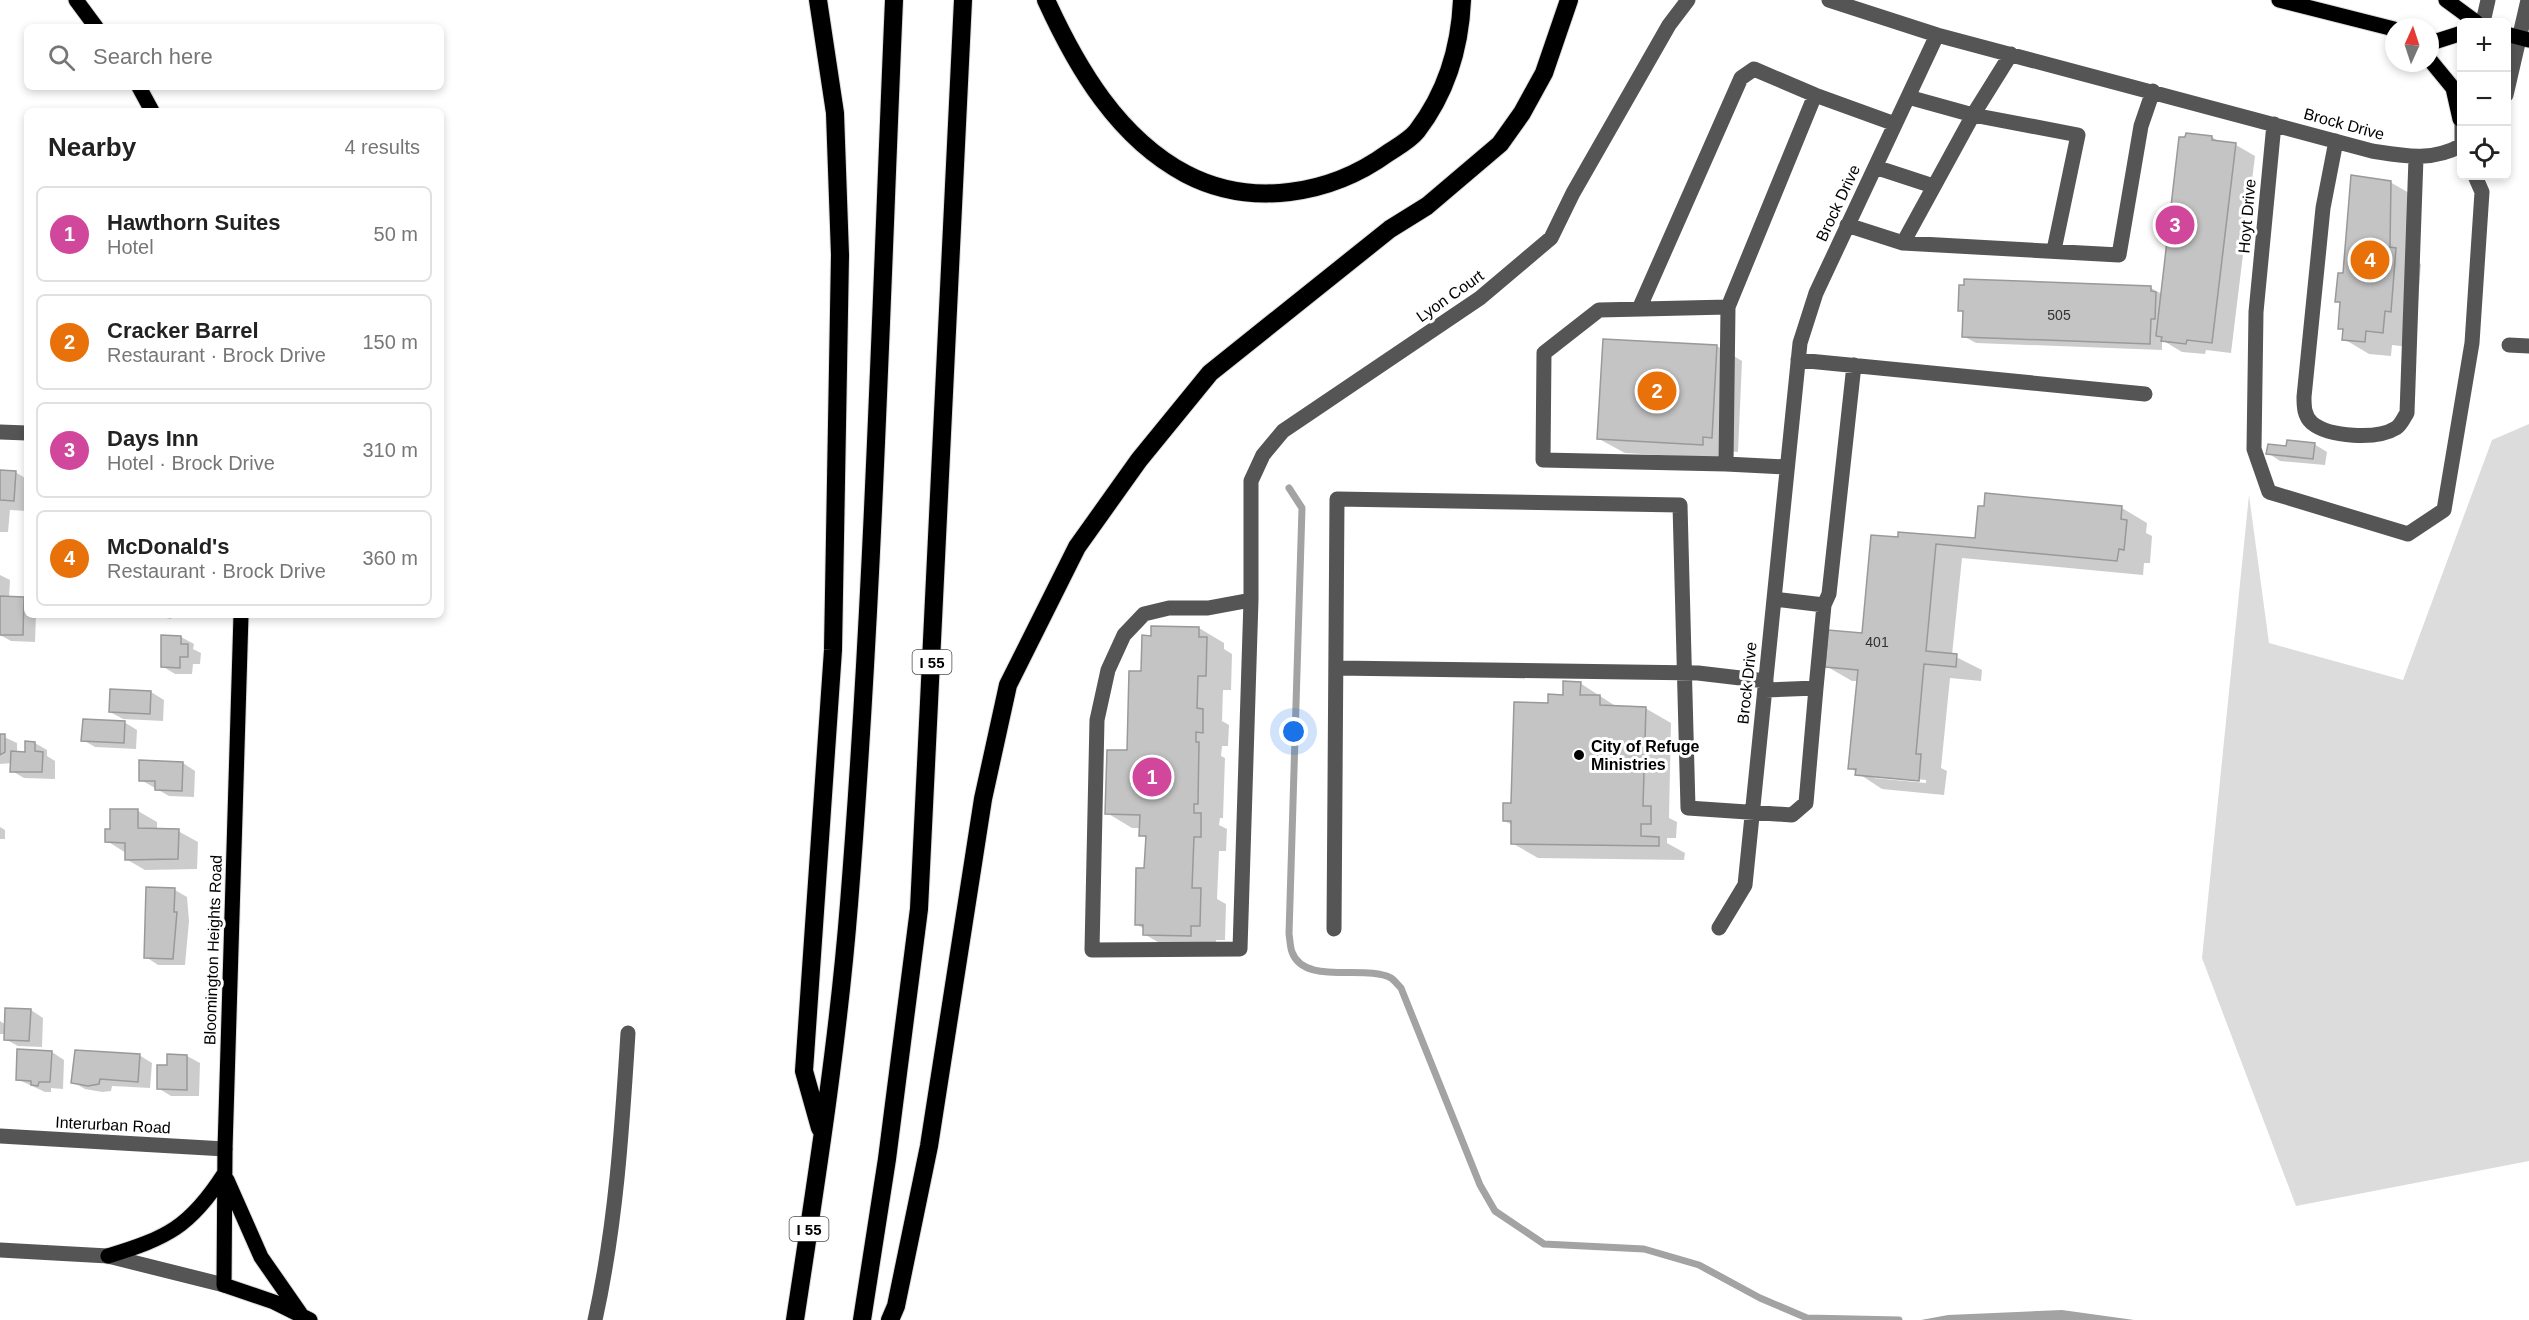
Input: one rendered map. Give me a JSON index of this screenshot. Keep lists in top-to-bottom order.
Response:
{
  "streets": {
    "highway": ["I 55"],
    "main road": ["Bloomington Heights Road"],
    "street": [
      "Brock Drive",
      "Hoyt Drive",
      "Lyon Court",
      "Interurban Road"
    ]
  },
  "crossings": [
    ["Brock Drive", "Hoyt Drive"],
    ["Bloomington Heights Road", "Interurban Road"]
  ],
  "places": ["City of Refuge Ministries"],
  "house_numbers": ["505", "401"],
  "north": "top",
  "page": {
    "map_buttons": ["+", "−"],
    "search": "Search here",
    "heading": ["Nearby", "4 results"],
    "list": [
      {
        "mark": "1",
        "name": "Hawthorn Suites",
        "note": "Hotel",
        "value": "50 m"
      },
      {
        "mark": "2",
        "name": "Cracker Barrel",
        "note": "Restaurant · Brock Drive",
        "value": "150 m"
      },
      {
        "mark": "3",
        "name": "Days Inn",
        "note": "Hotel · Brock Drive",
        "value": "310 m"
      },
      {
        "mark": "4",
        "name": "McDonald's",
        "note": "Restaurant · Brock Drive",
        "value": "360 m"
      }
    ],
    "pins": [
      "3",
      "4",
      "2",
      "1"
    ]
  }
}
